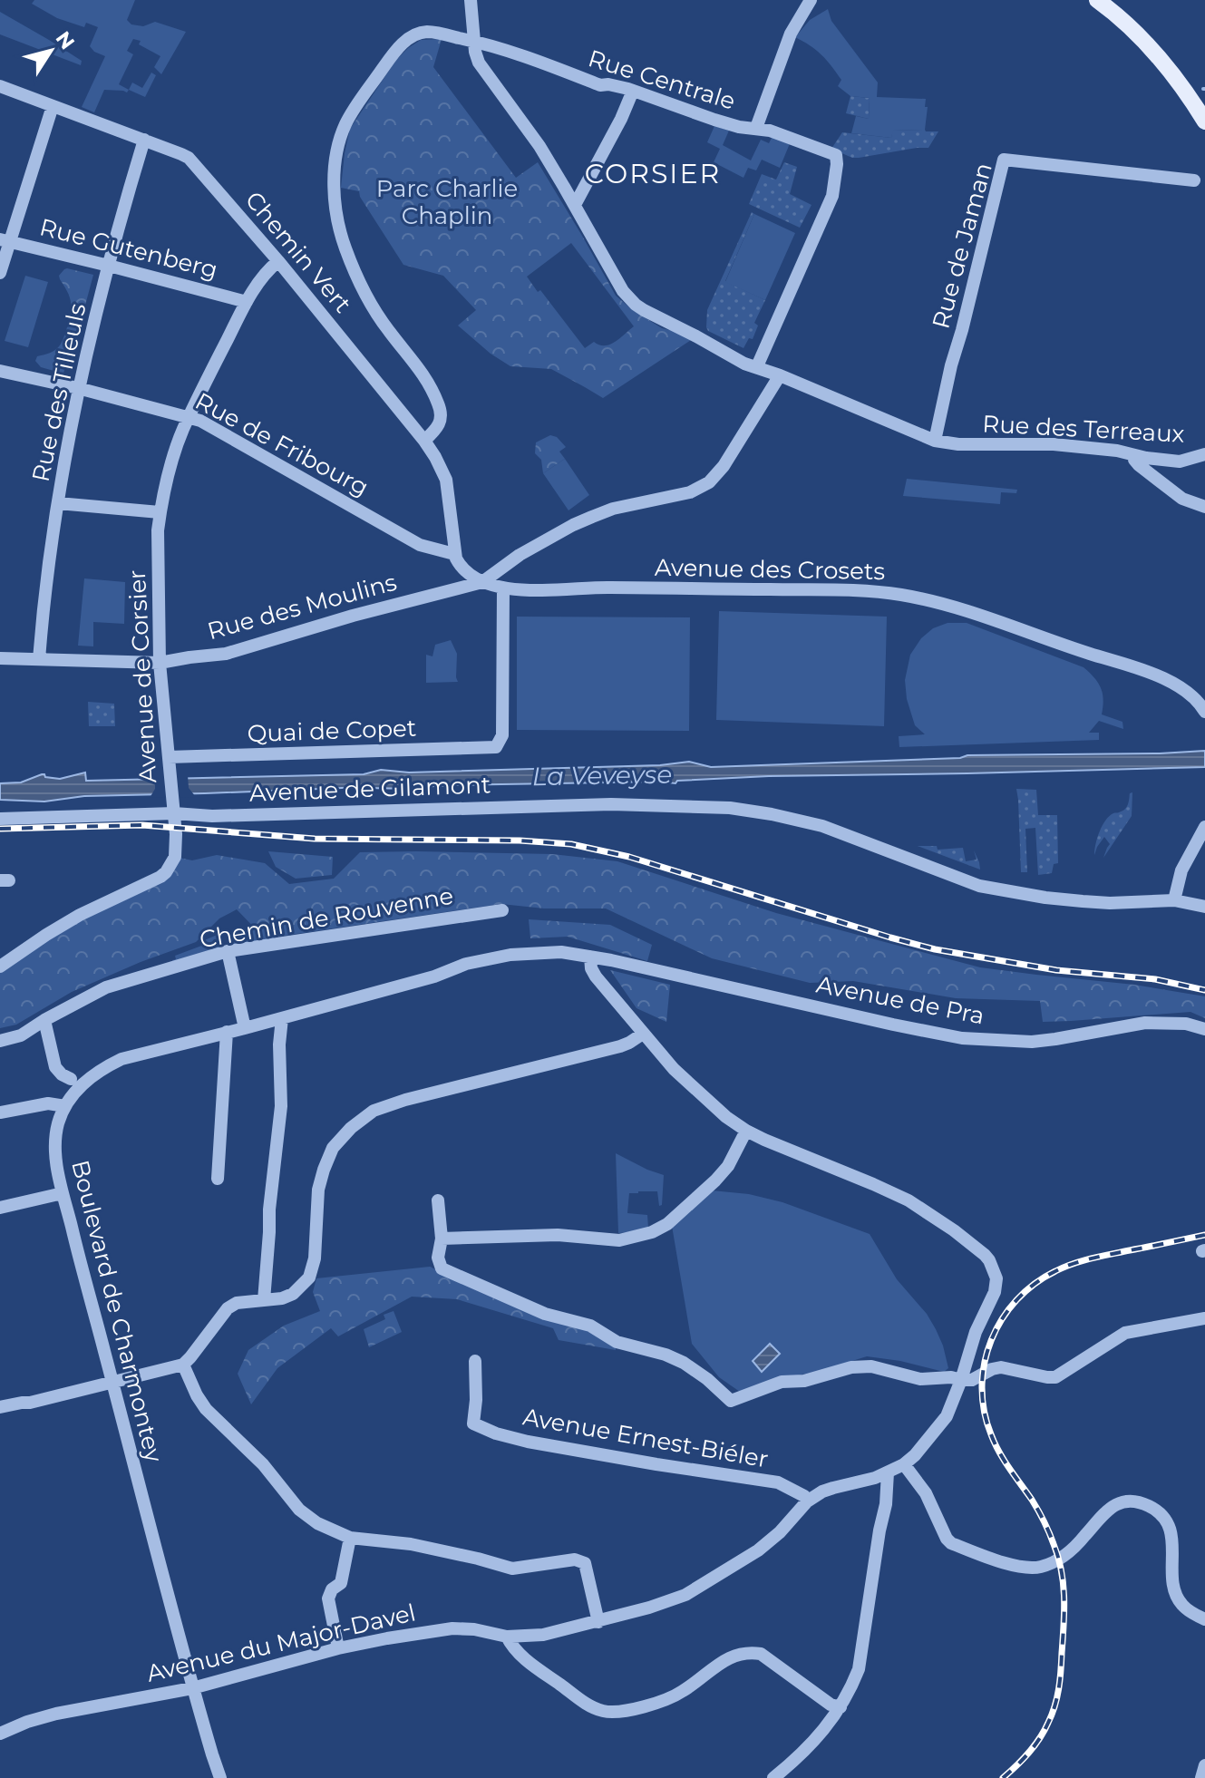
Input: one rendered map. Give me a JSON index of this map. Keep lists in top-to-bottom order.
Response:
{
  "streets": {
    "street": [
      "Rue Centrale",
      "Rue de Jaman",
      "Rue Gutenberg",
      "Chemin Vert",
      "Rue des Tilleuls",
      "Rue des Terreaux",
      "Rue de Fribourg",
      "Avenue des Crosets",
      "Rue des Moulins",
      "Avenue de Corsier",
      "Quai de Copet",
      "Avenue de Gilamont",
      "Chemin de Rouvenne",
      "Avenue de Pra",
      "Boulevard de Charmontey",
      "Avenue Ernest-Biéler",
      "Avenue du Major-Davel"
    ]
  },
  "crossings": [
    ["Rue Centrale", "Chemin Vert"],
    ["Rue Centrale", "Rue des Terreaux"],
    ["Rue de Jaman", "Rue des Terreaux"],
    ["Rue Gutenberg", "Rue des Tilleuls"],
    ["Rue Gutenberg", "Avenue de Corsier"],
    ["Chemin Vert", "Rue des Tilleuls"],
    ["Chemin Vert", "Rue de Fribourg"],
    ["Chemin Vert", "Avenue de Corsier"],
    ["Rue des Tilleuls", "Rue de Fribourg"],
    ["Rue des Tilleuls", "Rue des Moulins"],
    ["Rue de Fribourg", "Avenue de Corsier"],
    ["Avenue des Crosets", "Rue des Moulins"],
    ["Avenue des Crosets", "Quai de Copet"],
    ["Rue des Moulins", "Avenue de Corsier"],
    ["Avenue de Corsier", "Quai de Copet"],
    ["Avenue de Corsier", "Avenue de Gilamont"],
    ["Avenue de Pra", "Boulevard de Charmontey"],
    ["Avenue de Pra", "Avenue du Major-Davel"],
    ["Boulevard de Charmontey", "Avenue du Major-Davel"],
    ["Avenue Ernest-Biéler", "Avenue du Major-Davel"]
  ],
  "districts": ["CORSIER"],
  "water": ["La Veveyse"],
  "parks": ["Parc Charlie Chaplin"],
  "north": "top right"
}
